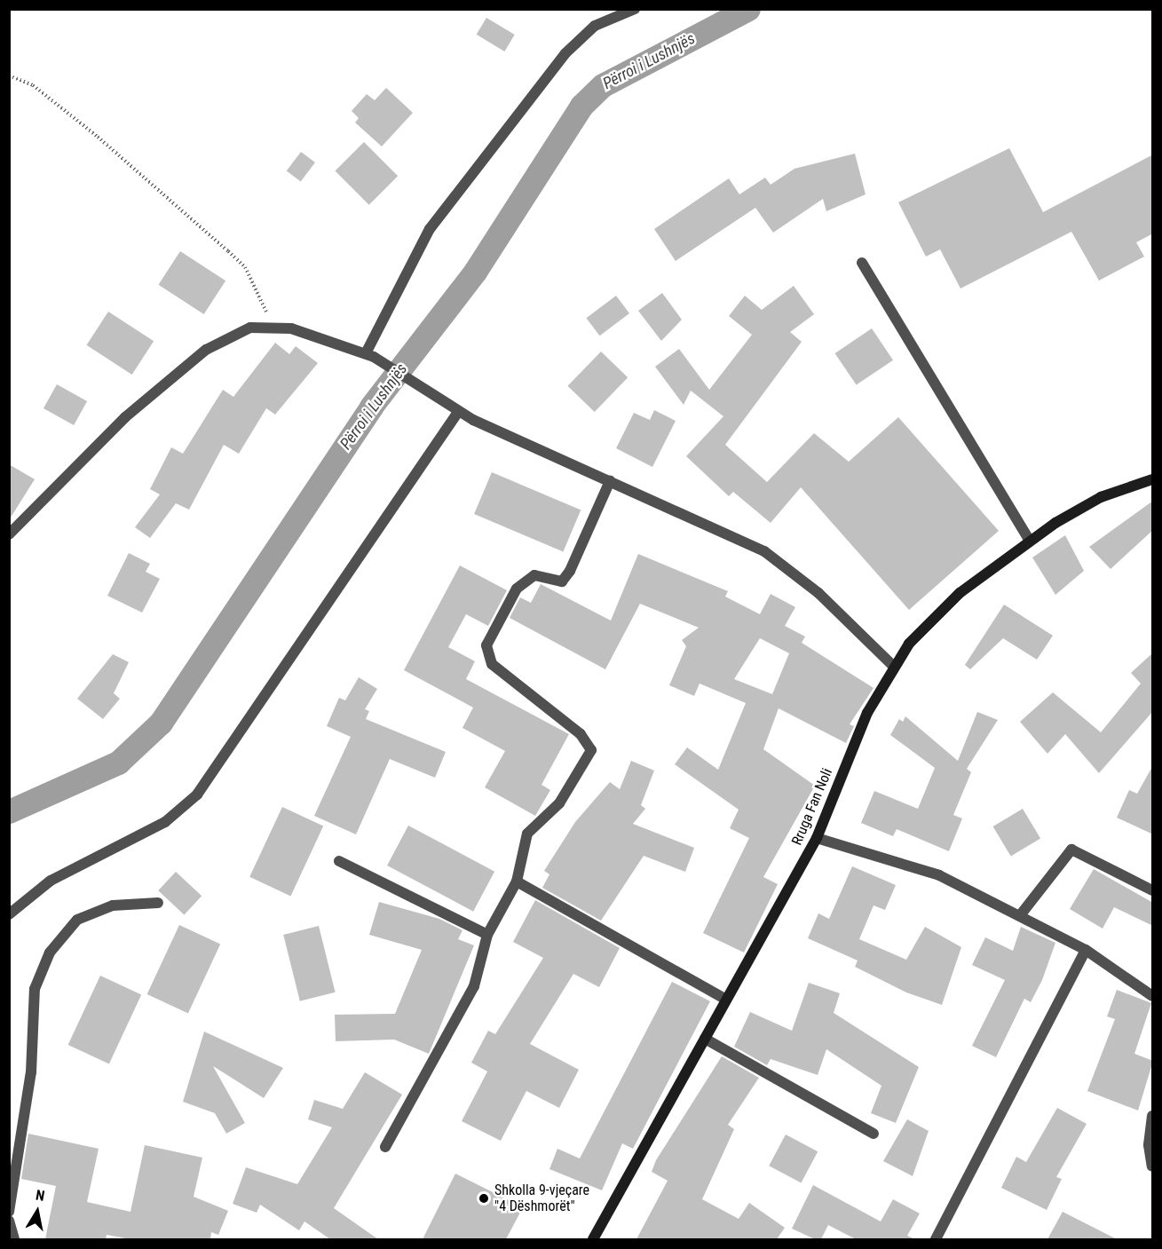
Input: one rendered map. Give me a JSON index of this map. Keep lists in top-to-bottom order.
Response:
{
  "streets": {
    "main road": ["Rruga Fan Noli"]
  },
  "water": ["Përroi i Lushnjës"],
  "places": ["Shkolla 9-vjeçare \"4 Dëshmorët\""],
  "north": "top"
}
